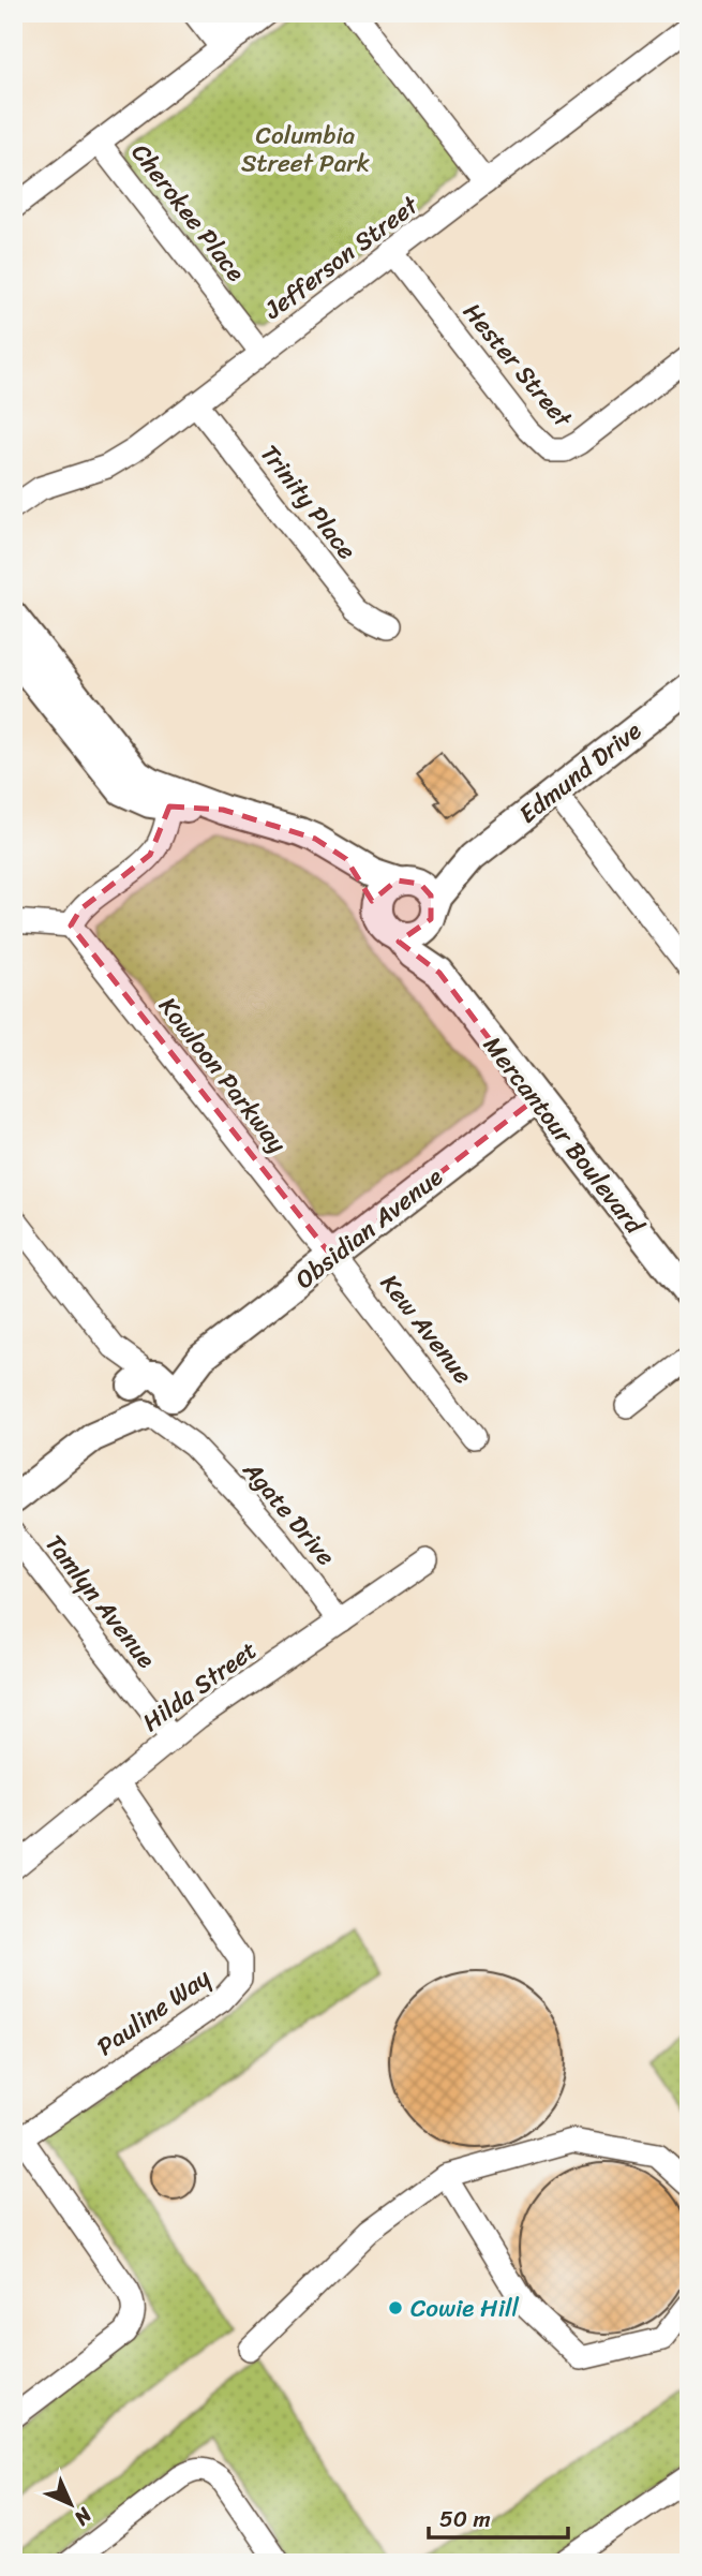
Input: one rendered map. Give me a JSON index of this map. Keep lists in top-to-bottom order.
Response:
{
  "streets": {
    "street": [
      "Cherokee Place",
      "Jefferson Street",
      "Hester Street",
      "Trinity Place",
      "Edmund Drive",
      "Kowloon Parkway",
      "Mercantour Boulevard",
      "Obsidian Avenue",
      "Kew Avenue",
      "Agate Drive",
      "Tamlyn Avenue",
      "Hilda Street",
      "Pauline Way"
    ]
  },
  "crossings": [
    ["Cherokee Place", "Jefferson Street"],
    ["Jefferson Street", "Hester Street"],
    ["Jefferson Street", "Trinity Place"],
    ["Kowloon Parkway", "Obsidian Avenue"],
    ["Kowloon Parkway", "Kew Avenue"],
    ["Mercantour Boulevard", "Obsidian Avenue"],
    ["Obsidian Avenue", "Kew Avenue"],
    ["Obsidian Avenue", "Agate Drive"],
    ["Agate Drive", "Hilda Street"],
    ["Tamlyn Avenue", "Hilda Street"],
    ["Hilda Street", "Pauline Way"]
  ],
  "parks": ["Columbia Street Park"],
  "places": ["Cowie Hill"],
  "scale_bar": "50 m",
  "north": "bottom right"
}
